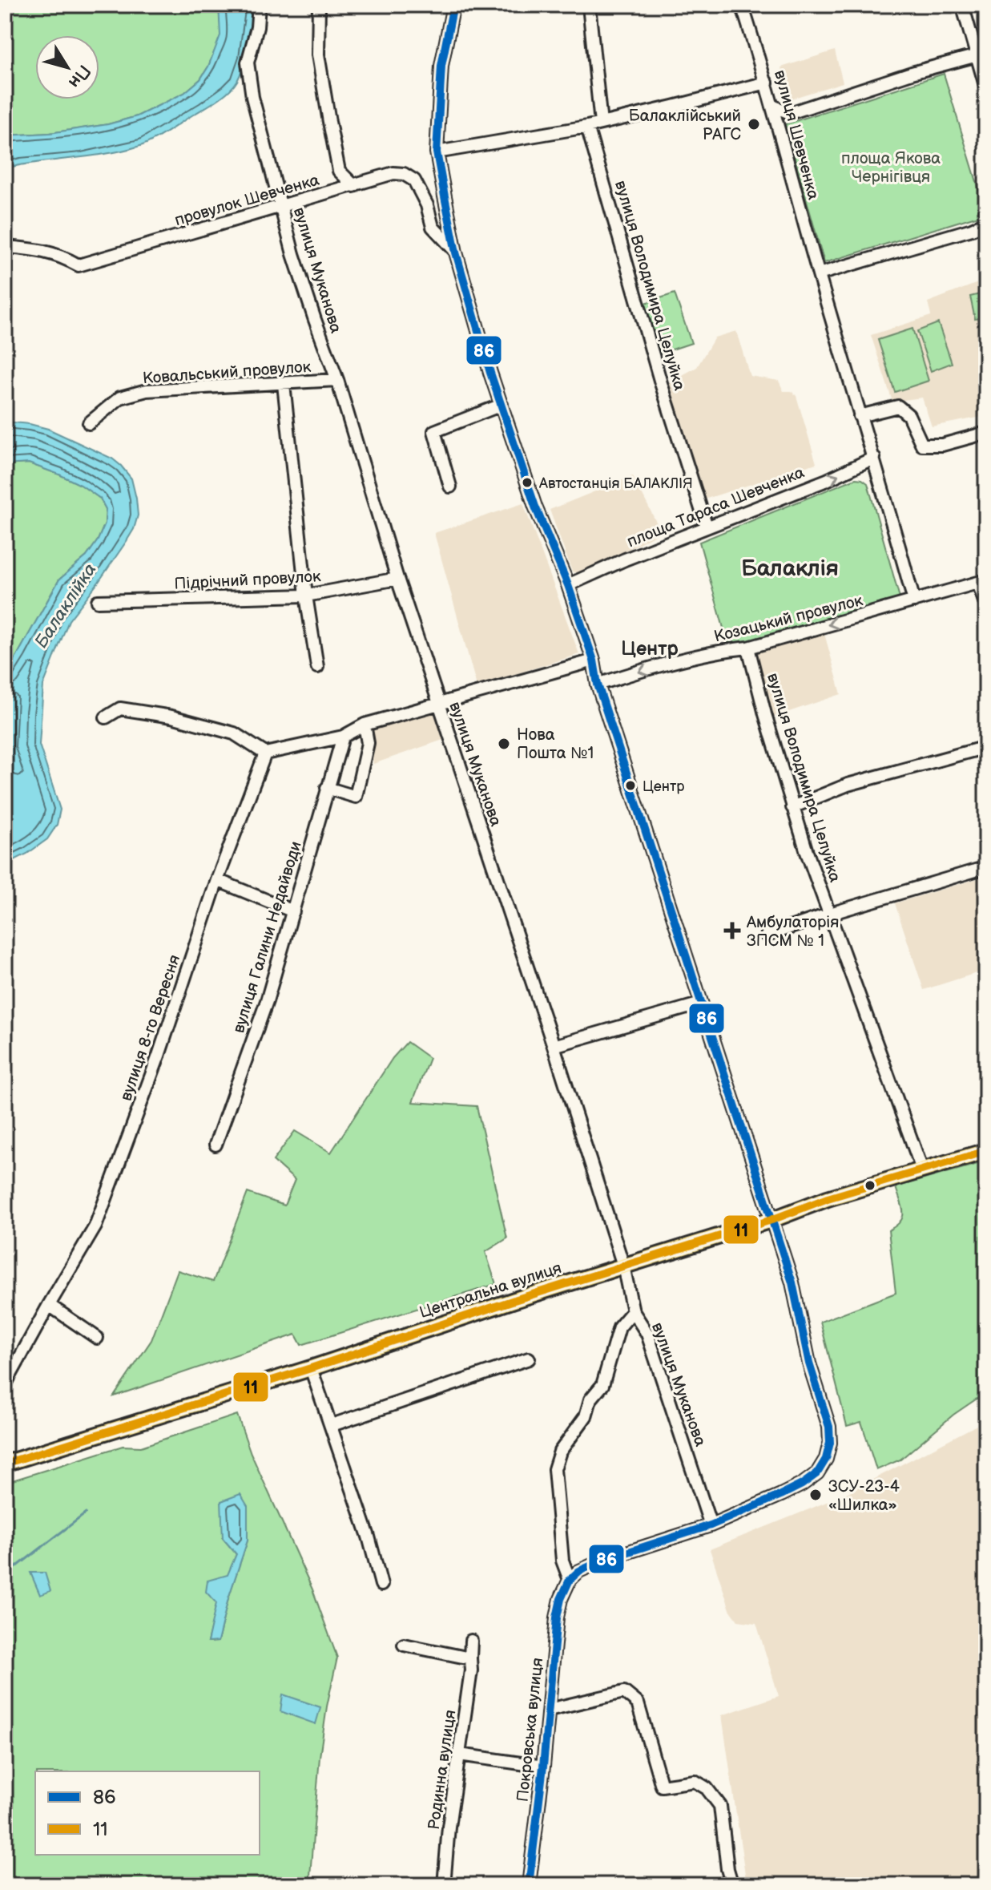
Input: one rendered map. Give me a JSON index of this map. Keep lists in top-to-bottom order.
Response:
{
  "streets": {
    "main road": ["Центральна вулиця"],
    "street": [
      "вулиця Шевченка",
      "провулок Шевченка",
      "вулиця Муканова",
      "вулиця Володимира Целуйка",
      "Ковальський провулок",
      "площа Тараса Шевченка",
      "Підрічний провулок",
      "Козацький провулок",
      "вулиця Галини Недайводи",
      "вулиця 8-го Вересня",
      "Покровська вулиця",
      "Родинна вулиця"
    ]
  },
  "crossings": [
    ["провулок Шевченка", "вулиця Муканова"],
    ["вулиця Муканова", "Ковальський провулок"],
    ["вулиця Муканова", "Підрічний провулок"],
    ["вулиця Муканова", "Центральна вулиця"],
    ["вулиця Володимира Целуйка", "площа Тараса Шевченка"],
    ["вулиця Володимира Целуйка", "Козацький провулок"],
    ["вулиця Володимира Целуйка", "Центральна вулиця"]
  ],
  "one_way": ["площа Тараса Шевченка", "Козацький провулок"],
  "districts": ["Балаклія", "Центр"],
  "water": ["Балаклійка"],
  "parks": ["площа Якова Чернігівця"],
  "places": {
    "other": [
      "Балаклійський РАГС",
      "Автостанція БАЛАКЛІЯ",
      "Нова Пошта №1",
      "Центр",
      "ЗСУ-23-4 «Шилка»"
    ],
    "health": ["Амбулаторія ЗПСМ № 1"]
  },
  "lines": ["transit line 86", "transit line 11"],
  "legend": ["86", "11"],
  "north": "bottom right"
}
